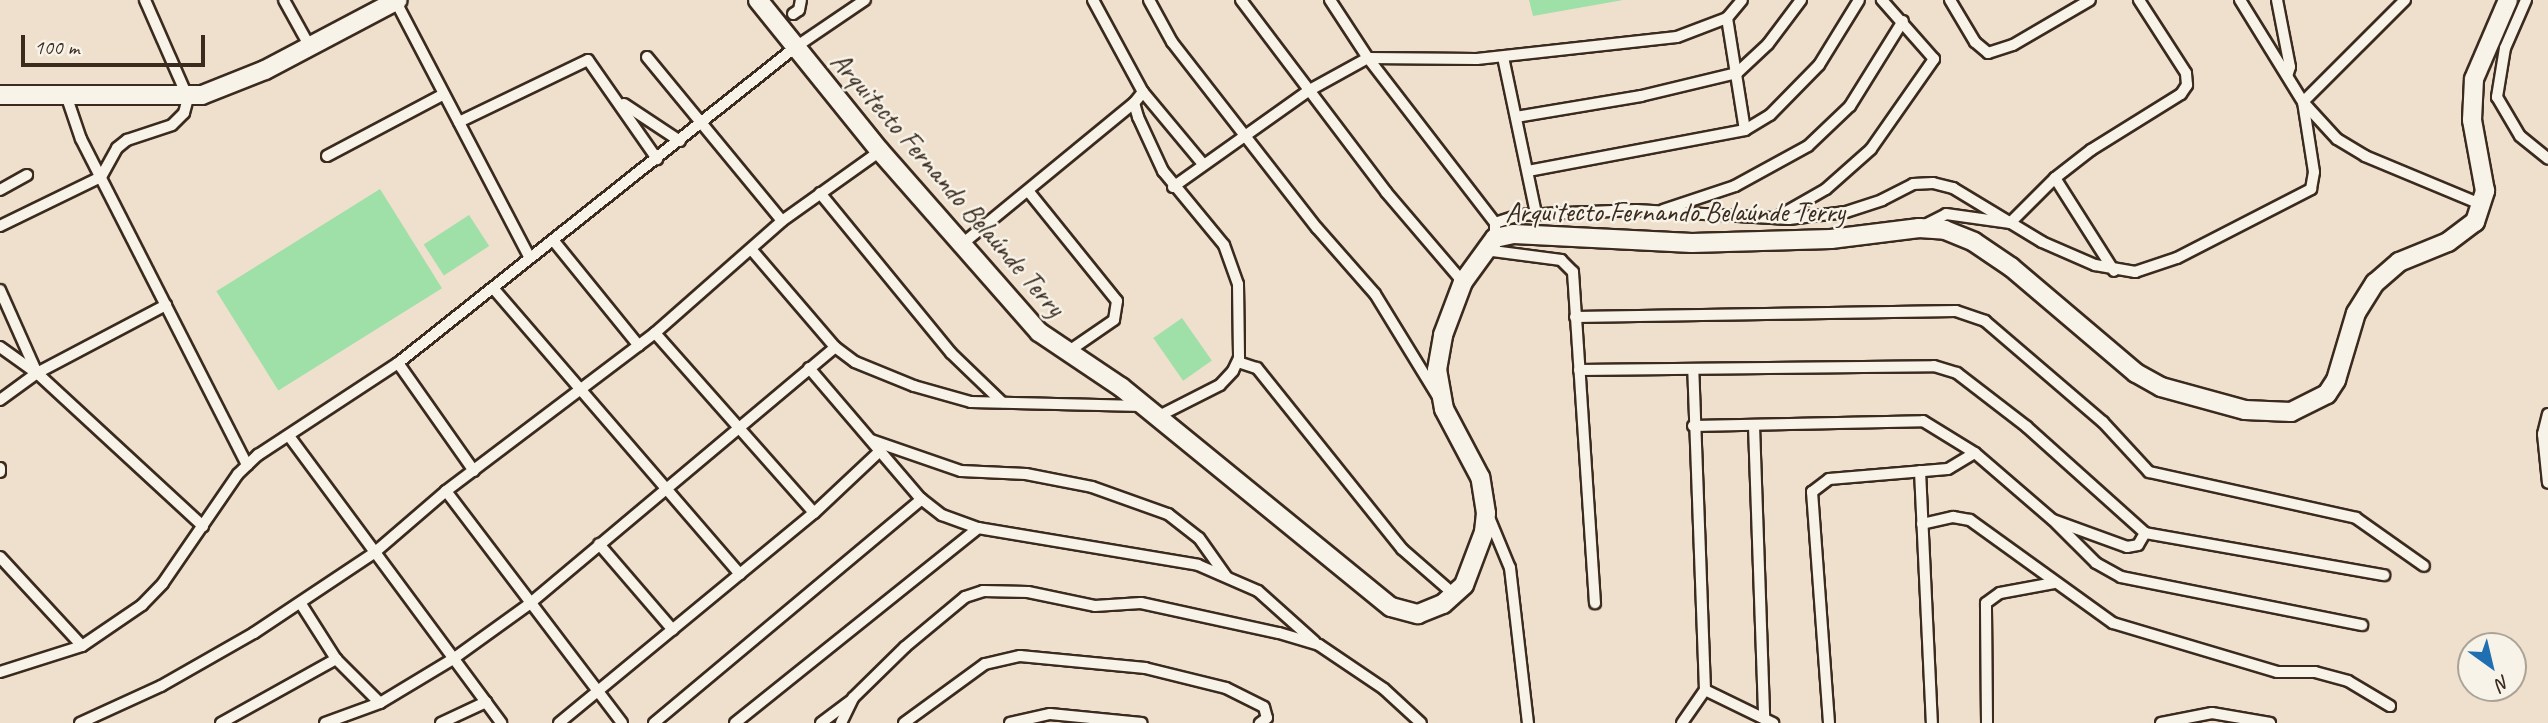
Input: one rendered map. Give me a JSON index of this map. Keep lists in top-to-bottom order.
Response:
{
  "streets": {
    "main road": ["Arquitecto Fernando Belaúnde Terry"]
  },
  "scale_bar": "100 m",
  "north": "bottom right"
}
